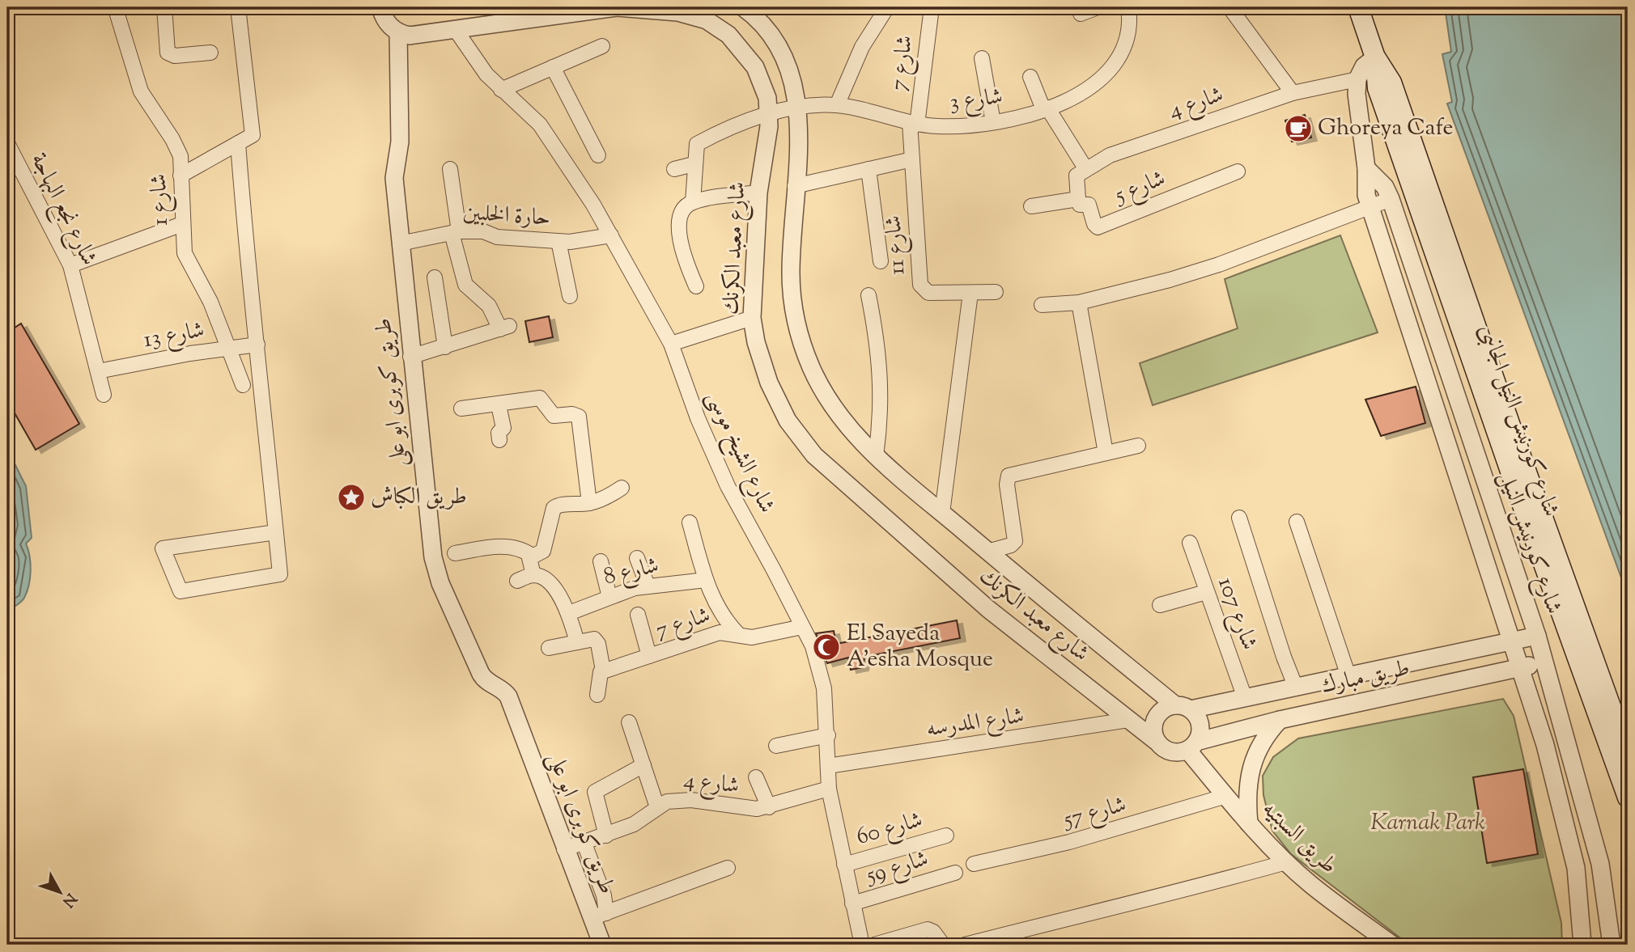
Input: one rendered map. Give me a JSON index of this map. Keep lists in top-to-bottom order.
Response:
{
  "streets": {
    "main road": ["شارع كورنيش النيل الجانبى"],
    "street": [
      "شارع 7",
      "شارع 3",
      "شارع 4",
      "شارع 5",
      "شارع 1",
      "شارع نجع البهاجة",
      "حارة الخلبين",
      "شارع 11",
      "شارع معبد الكرنك",
      "شارع 13",
      "طريق كوبرى ابو على",
      "شارع الشيخ موسى",
      "شارع كورنيش النيل",
      "شارع 8",
      "شارع 107",
      "طريق مبارك",
      "شارع المدرسه",
      "شارع 57",
      "شارع 60",
      "طريق السبتيه",
      "شارع 59"
    ]
  },
  "crossings": [
    ["شارع 7", "شارع 3"],
    ["شارع 7", "شارع 11"],
    ["شارع 7", "شارع الشيخ موسى"],
    ["شارع 3", "شارع 11"],
    ["شارع 3", "شارع معبد الكرنك"],
    ["شارع 4", "طريق كوبرى ابو على"],
    ["شارع 4", "شارع الشيخ موسى"],
    ["شارع 4", "شارع كورنيش النيل"],
    ["شارع 1", "شارع 13"],
    ["شارع نجع البهاجة", "شارع 13"],
    ["حارة الخلبين", "طريق كوبرى ابو على"],
    ["حارة الخلبين", "شارع الشيخ موسى"],
    ["شارع معبد الكرنك", "طريق كوبرى ابو على"],
    ["شارع معبد الكرنك", "شارع الشيخ موسى"],
    ["شارع معبد الكرنك", "طريق مبارك"],
    ["شارع معبد الكرنك", "شارع المدرسه"],
    ["شارع معبد الكرنك", "طريق السبتيه"],
    ["شارع الشيخ موسى", "شارع المدرسه"],
    ["شارع الشيخ موسى", "شارع 60"],
    ["شارع الشيخ موسى", "شارع 59"],
    ["شارع كورنيش النيل", "طريق مبارك"],
    ["شارع 107", "طريق مبارك"],
    ["طريق مبارك", "طريق السبتيه"],
    ["شارع 57", "طريق السبتيه"]
  ],
  "parks": ["Karnak Park"],
  "places": {
    "cafe": ["Ghoreya Cafe"],
    "place": ["طريق الكباش"],
    "mosque": ["El Sayeda A'esha Mosque"]
  },
  "north": "bottom right"
}
